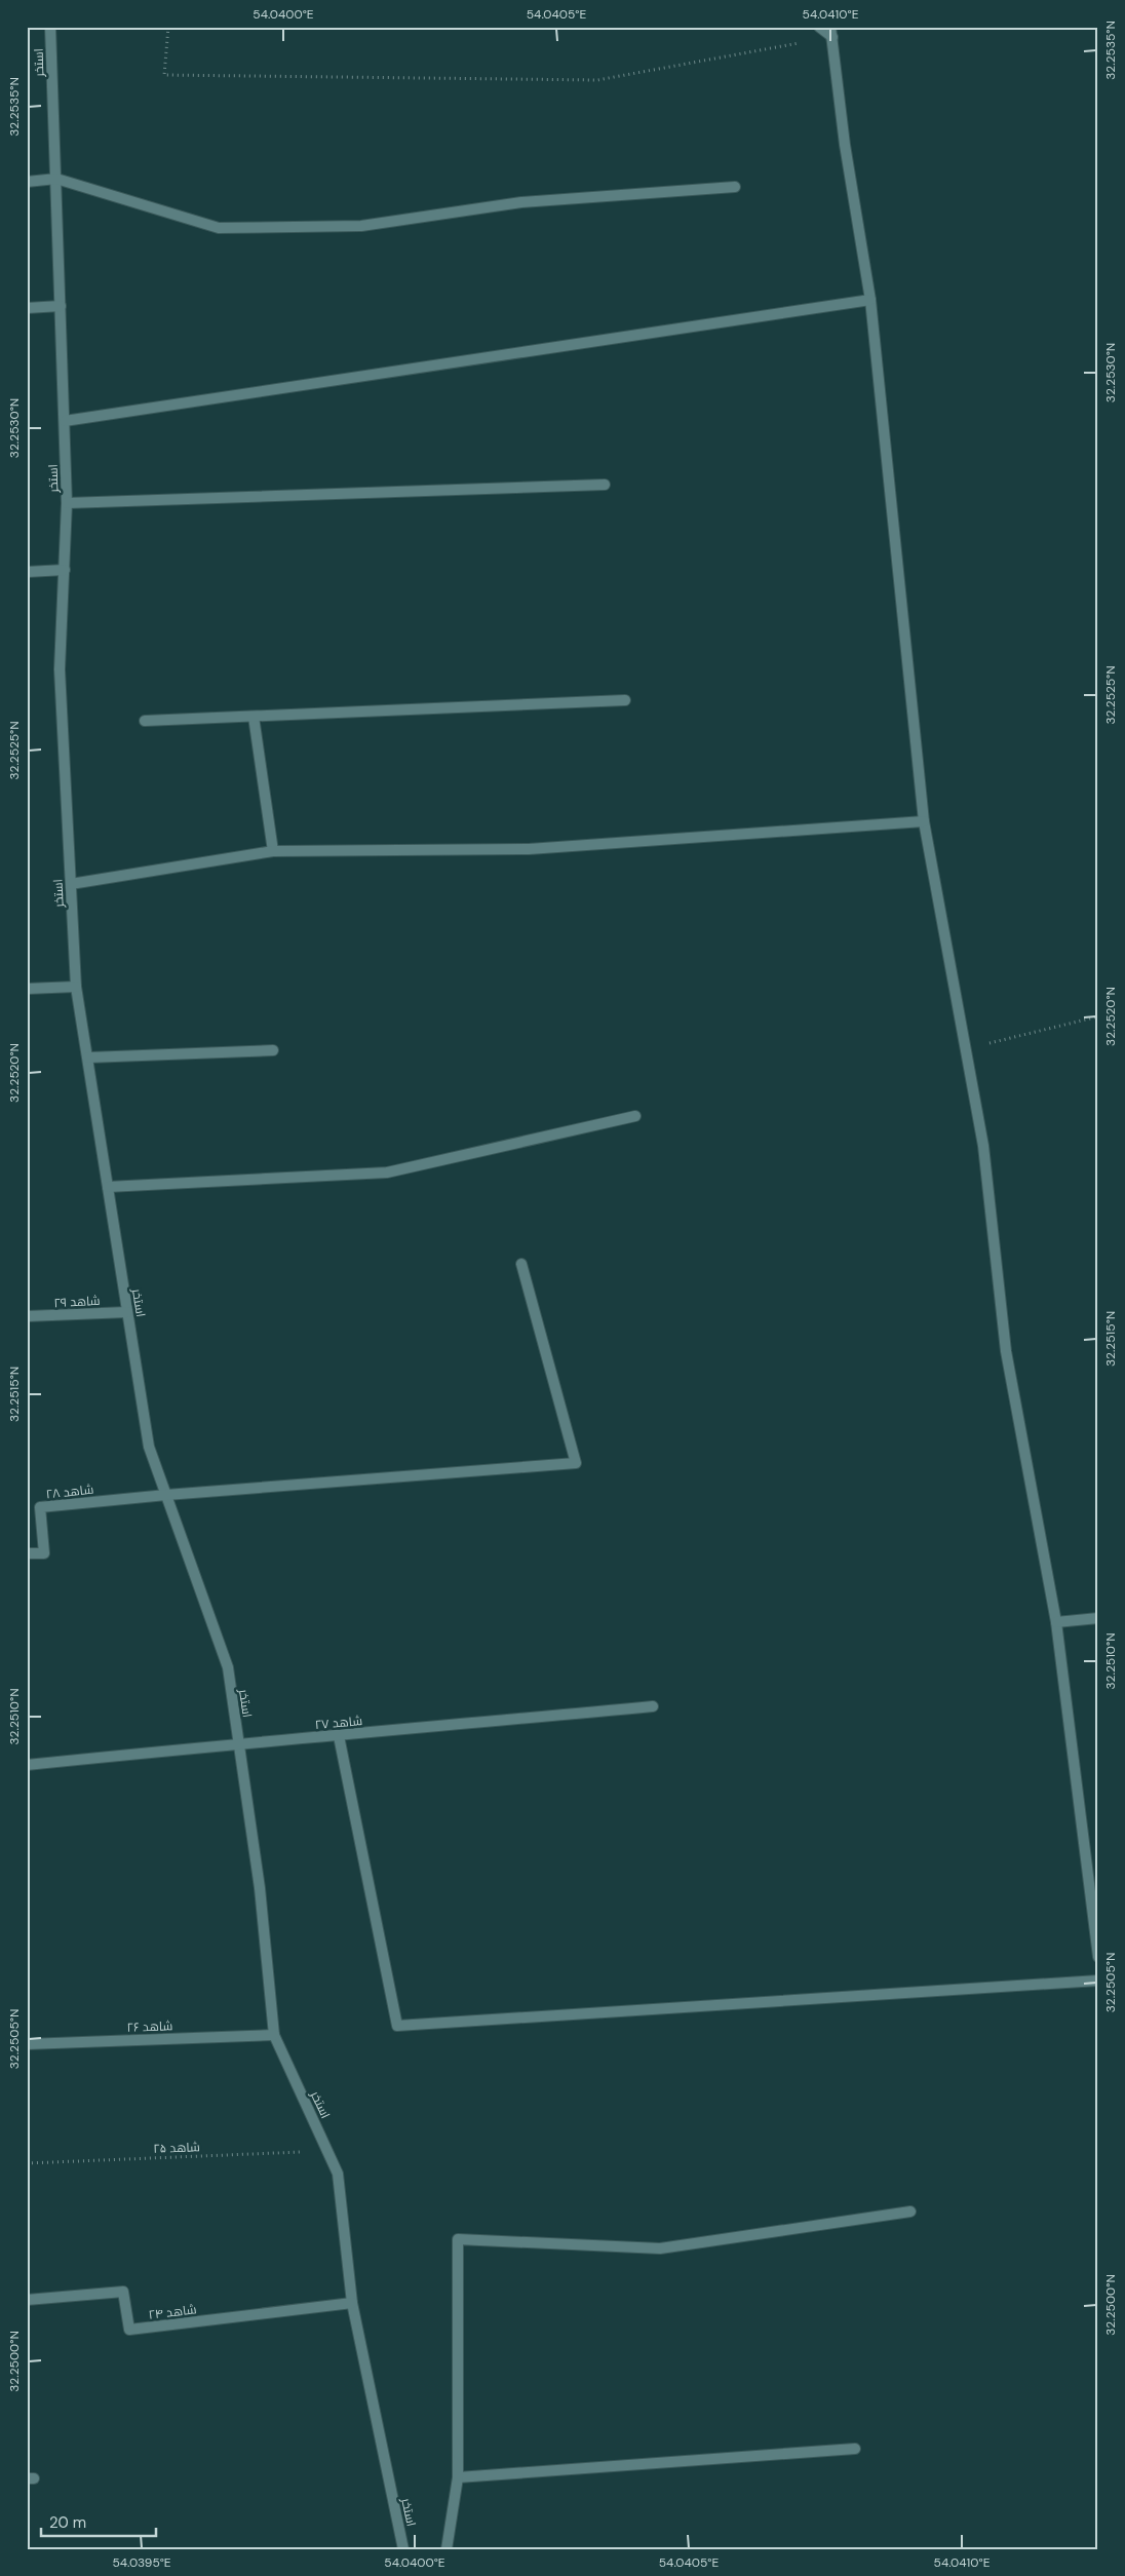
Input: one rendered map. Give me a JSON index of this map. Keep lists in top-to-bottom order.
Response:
{
  "streets": {
    "street": [
      "استخر",
      "شاهد ۲۹",
      "شاهد ۲۸",
      "شاهد ۲۷",
      "شاهد ۲۶",
      "شاهد ۲۴"
    ],
    "path": ["شاهد ۲۵"]
  },
  "crossings": [
    ["استخر", "شاهد ۲۹"],
    ["استخر", "شاهد ۲۸"],
    ["استخر", "شاهد ۲۷"],
    ["استخر", "شاهد ۲۶"],
    ["استخر", "شاهد ۲۵"],
    ["استخر", "شاهد ۲۴"]
  ],
  "scale_bar": "20 m",
  "coordinates": [
    "54.0400°E",
    "54.0405°E",
    "54.0410°E",
    "32.2535°N",
    "32.2530°N",
    "32.2525°N",
    "32.2520°N",
    "32.2515°N",
    "32.2510°N",
    "32.2505°N",
    "32.2500°N",
    "54.0395°E"
  ]
}
